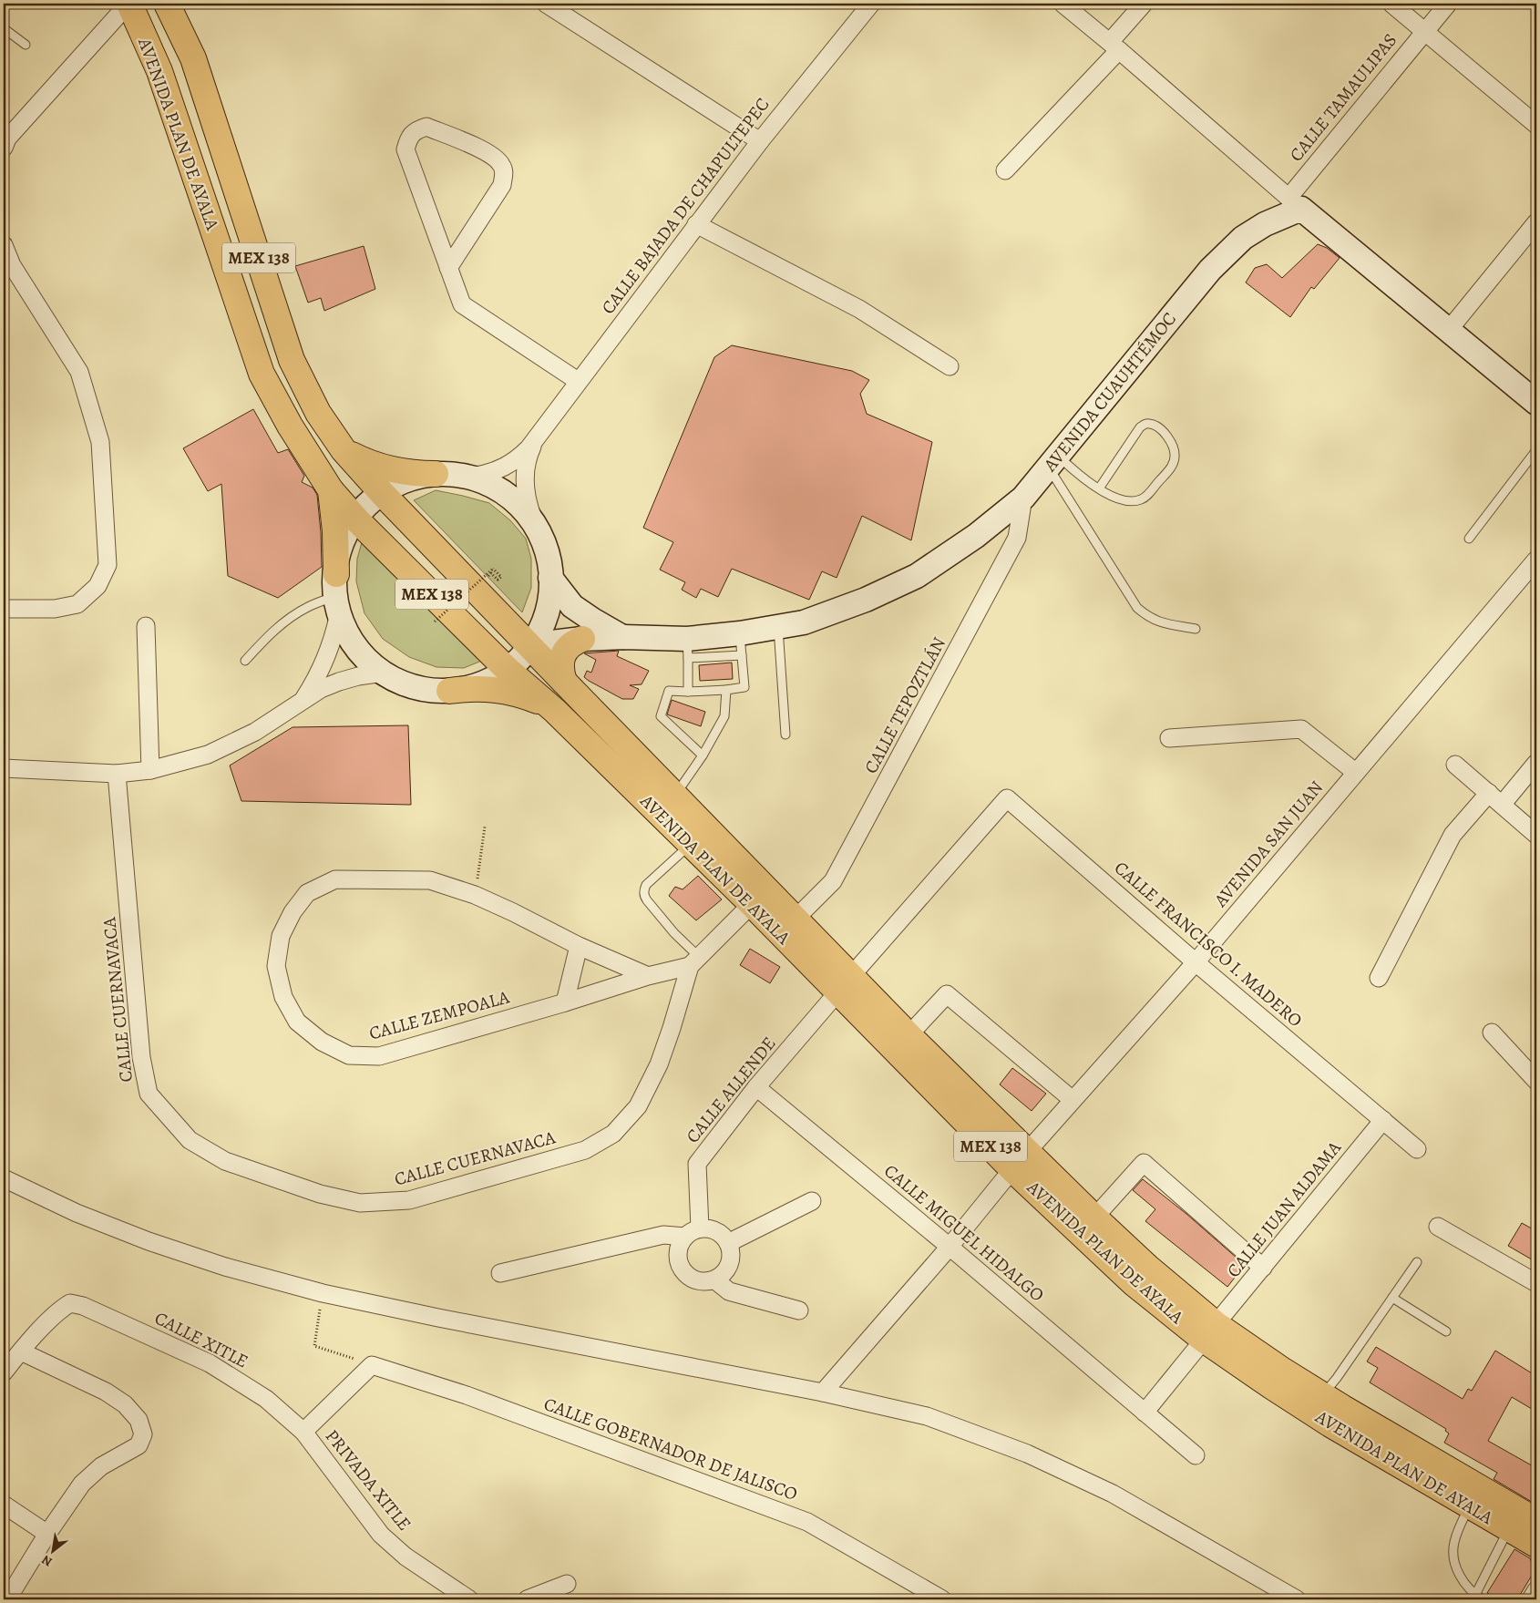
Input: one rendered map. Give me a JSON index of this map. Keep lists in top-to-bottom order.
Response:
{
  "streets": {
    "main road": ["AVENIDA PLAN DE AYALA", "MEX 138", "AVENIDA CUAUHTÉMOC"],
    "street": [
      "CALLE TAMAULIPAS",
      "CALLE BAJADA DE CHAPULTEPEC",
      "CALLE TEPOZTLÁN",
      "AVENIDA SAN JUAN",
      "CALLE FRANCISCO I. MADERO",
      "CALLE CUERNAVACA",
      "CALLE ZEMPOALA",
      "CALLE ALLENDE",
      "CALLE JUAN ALDAMA",
      "CALLE MIGUEL HIDALGO",
      "CALLE XITLE",
      "CALLE GOBERNADOR DE JALISCO",
      "PRIVADA XITLE"
    ]
  },
  "crossings": [
    ["CALLE TAMAULIPAS", "AVENIDA CUAUHTÉMOC"],
    ["AVENIDA PLAN DE AYALA", "AVENIDA CUAUHTÉMOC"],
    ["AVENIDA PLAN DE AYALA", "CALLE TEPOZTLÁN"],
    ["AVENIDA PLAN DE AYALA", "AVENIDA SAN JUAN"],
    ["AVENIDA PLAN DE AYALA", "CALLE CUERNAVACA"],
    ["AVENIDA PLAN DE AYALA", "CALLE ALLENDE"],
    ["AVENIDA PLAN DE AYALA", "CALLE JUAN ALDAMA"],
    ["AVENIDA CUAUHTÉMOC", "CALLE TEPOZTLÁN"],
    ["AVENIDA SAN JUAN", "CALLE FRANCISCO I. MADERO"],
    ["AVENIDA SAN JUAN", "CALLE MIGUEL HIDALGO"],
    ["CALLE FRANCISCO I. MADERO", "CALLE ALLENDE"],
    ["CALLE FRANCISCO I. MADERO", "CALLE JUAN ALDAMA"],
    ["CALLE CUERNAVACA", "CALLE ZEMPOALA"],
    ["CALLE ALLENDE", "CALLE MIGUEL HIDALGO"],
    ["CALLE JUAN ALDAMA", "CALLE MIGUEL HIDALGO"],
    ["CALLE XITLE", "PRIVADA XITLE"]
  ],
  "north": "bottom left"
}
